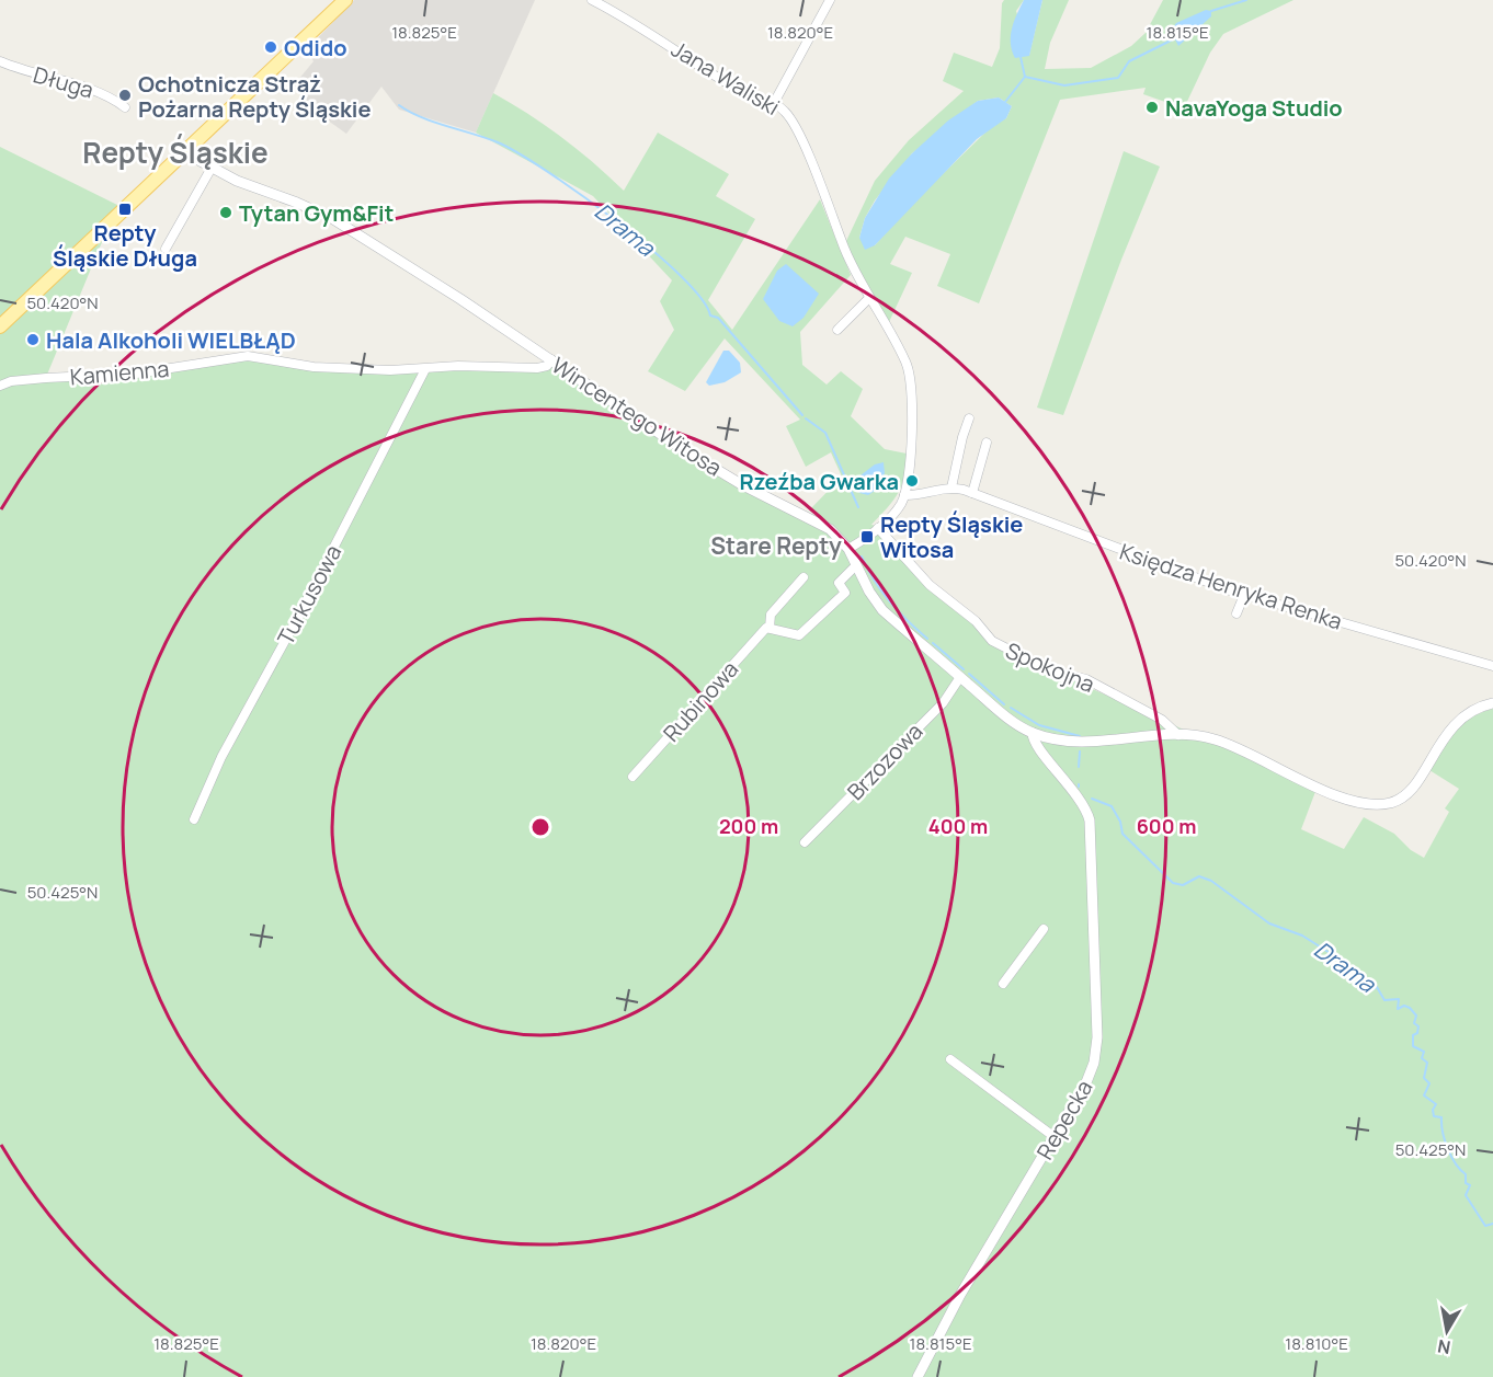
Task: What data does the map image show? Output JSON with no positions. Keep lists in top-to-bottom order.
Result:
{
  "streets": {
    "street": [
      "Jana Waliski",
      "Długa",
      "Kamienna",
      "Wincentego Witosa",
      "Księdza Henryka Renka",
      "Turkusowa",
      "Spokojna",
      "Rubinowa",
      "Brzozowa",
      "Repecka"
    ]
  },
  "crossings": [
    ["Jana Waliski", "Księdza Henryka Renka"],
    ["Kamienna", "Wincentego Witosa"],
    ["Kamienna", "Turkusowa"],
    ["Wincentego Witosa", "Spokojna"],
    ["Wincentego Witosa", "Brzozowa"],
    ["Wincentego Witosa", "Repecka"]
  ],
  "districts": ["Repty Śląskie", "Stare Repty"],
  "water": ["Drama"],
  "places": {
    "other": [
      "Odido",
      "Ochotnicza Straż Pożarna Repty Śląskie",
      "NavaYoga Studio",
      "Tytan Gym&Fit",
      "Hala Alkoholi WIELBŁĄD",
      "Rzeźba Gwarka"
    ],
    "transit": ["Repty Śląskie Długa", "Repty Śląskie Witosa"]
  },
  "north": "bottom",
  "coordinates": [
    "18.825°E",
    "18.820°E",
    "18.815°E",
    "50.420°N",
    "50.425°N",
    "18.810°E"
  ],
  "rings": ["200 m", "400 m", "600 m"]
}
